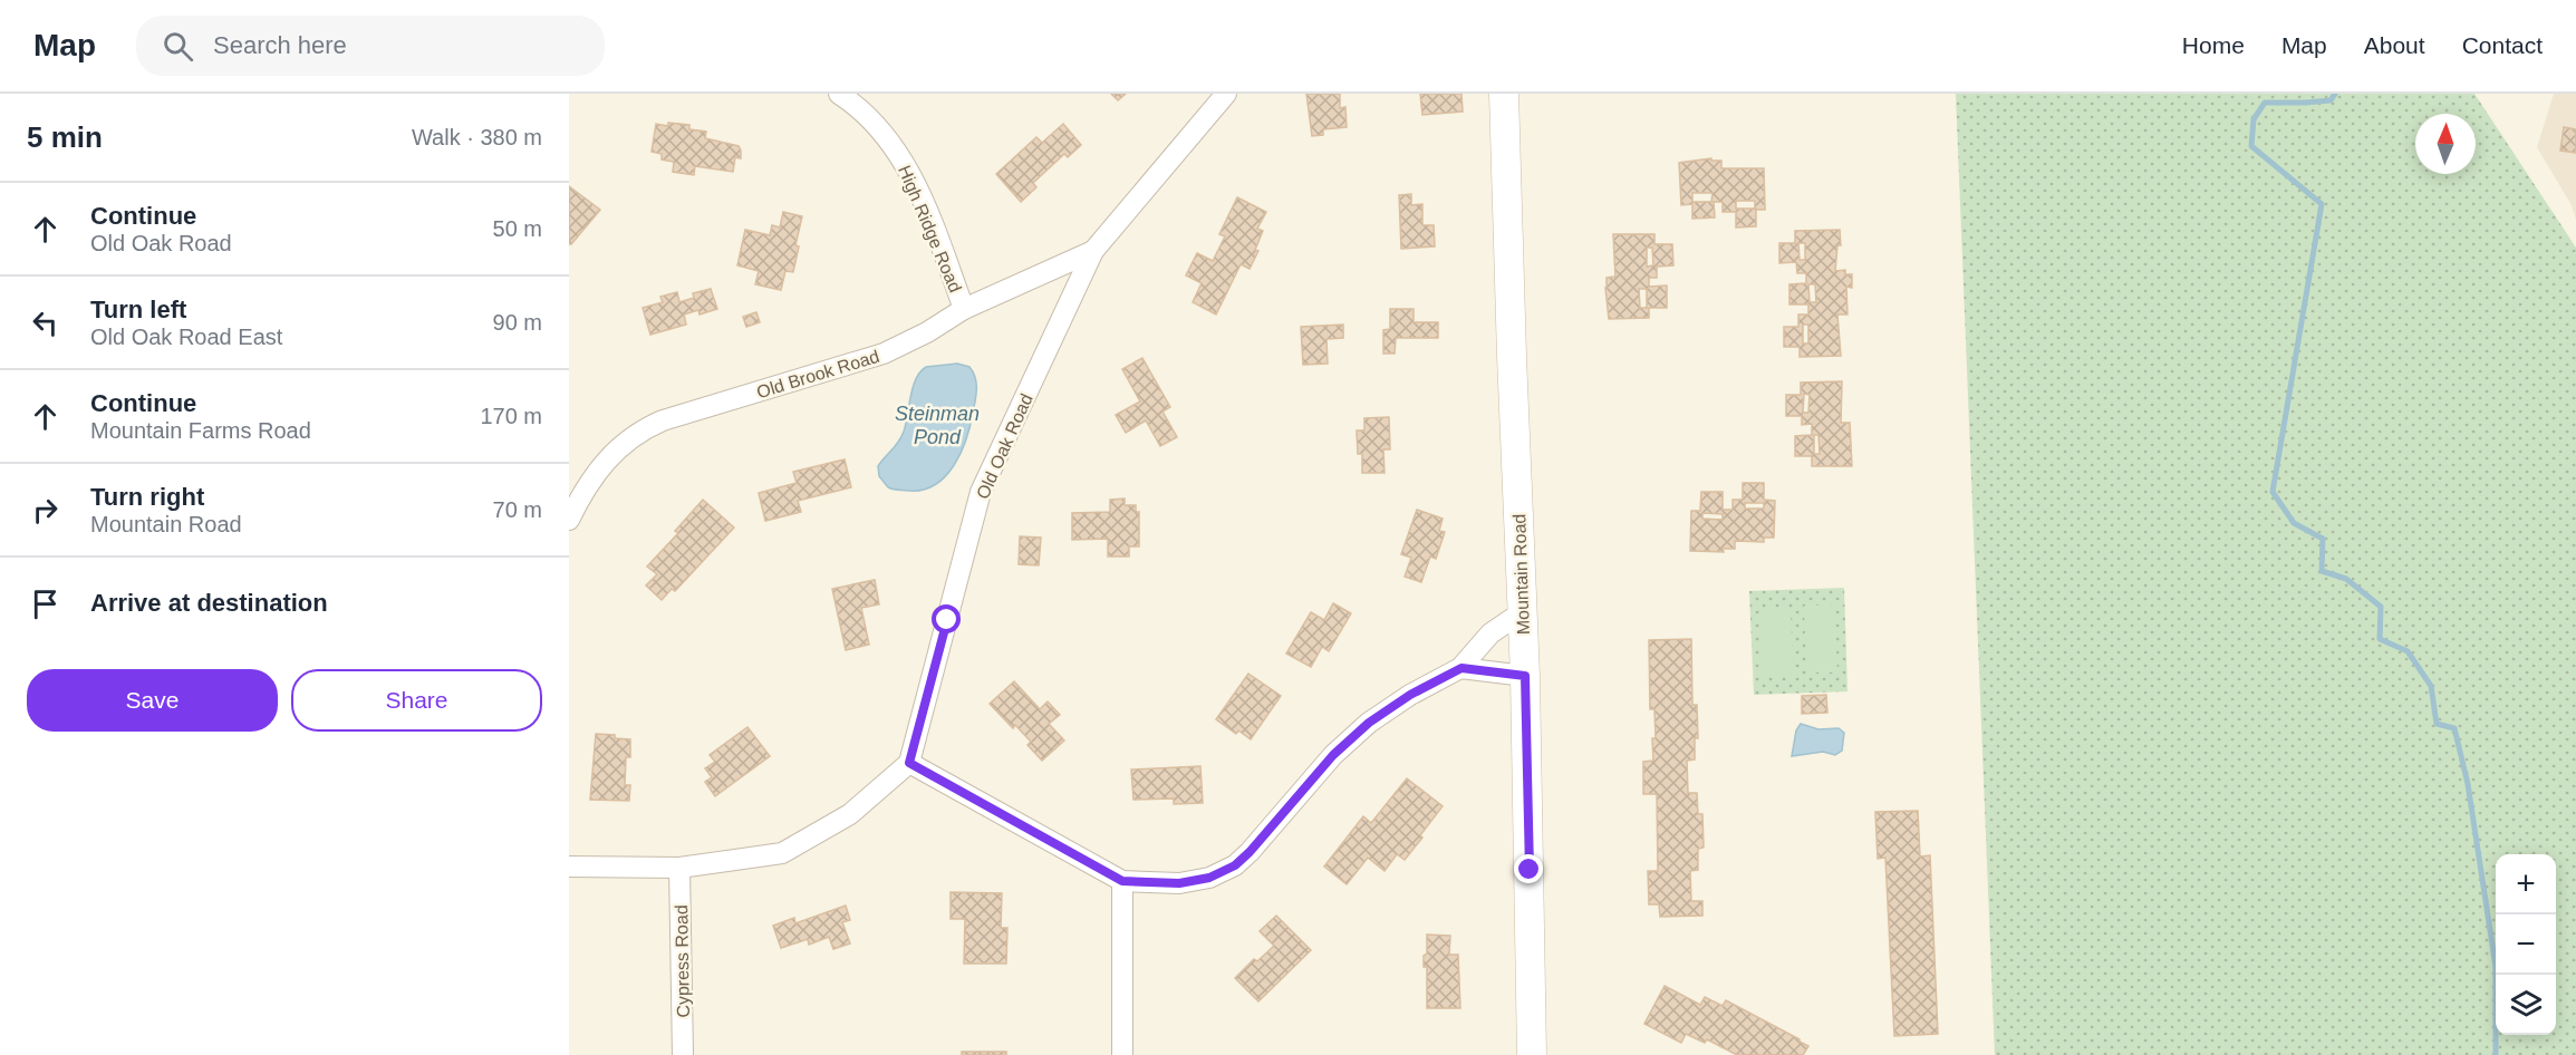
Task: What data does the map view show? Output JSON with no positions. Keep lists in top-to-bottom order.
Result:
{
  "streets": {
    "main road": ["Mountain Road"],
    "street": [
      "High Ridge Road",
      "Old Brook Road",
      "Old Oak Road",
      "Cypress Road"
    ]
  },
  "crossings": [
    ["High Ridge Road", "Old Brook Road"],
    ["Old Brook Road", "Old Oak Road"]
  ],
  "water": ["Steinman Pond"],
  "north": "top",
  "page": {
    "header": "Map",
    "search": "Search here",
    "nav": [
      "Home",
      "Map",
      "About",
      "Contact"
    ],
    "heading": ["5 min", "Walk · 380 m"],
    "list": [
      ["Continue", "Old Oak Road", "50 m"],
      ["Turn left", "Old Oak Road East", "90 m"],
      ["Continue", "Mountain Farms Road", "170 m"],
      ["Turn right", "Mountain Road", "70 m"],
      "Arrive at destination"
    ],
    "buttons": ["Save", "Share"],
    "map_buttons": ["+", "−"]
  }
}
